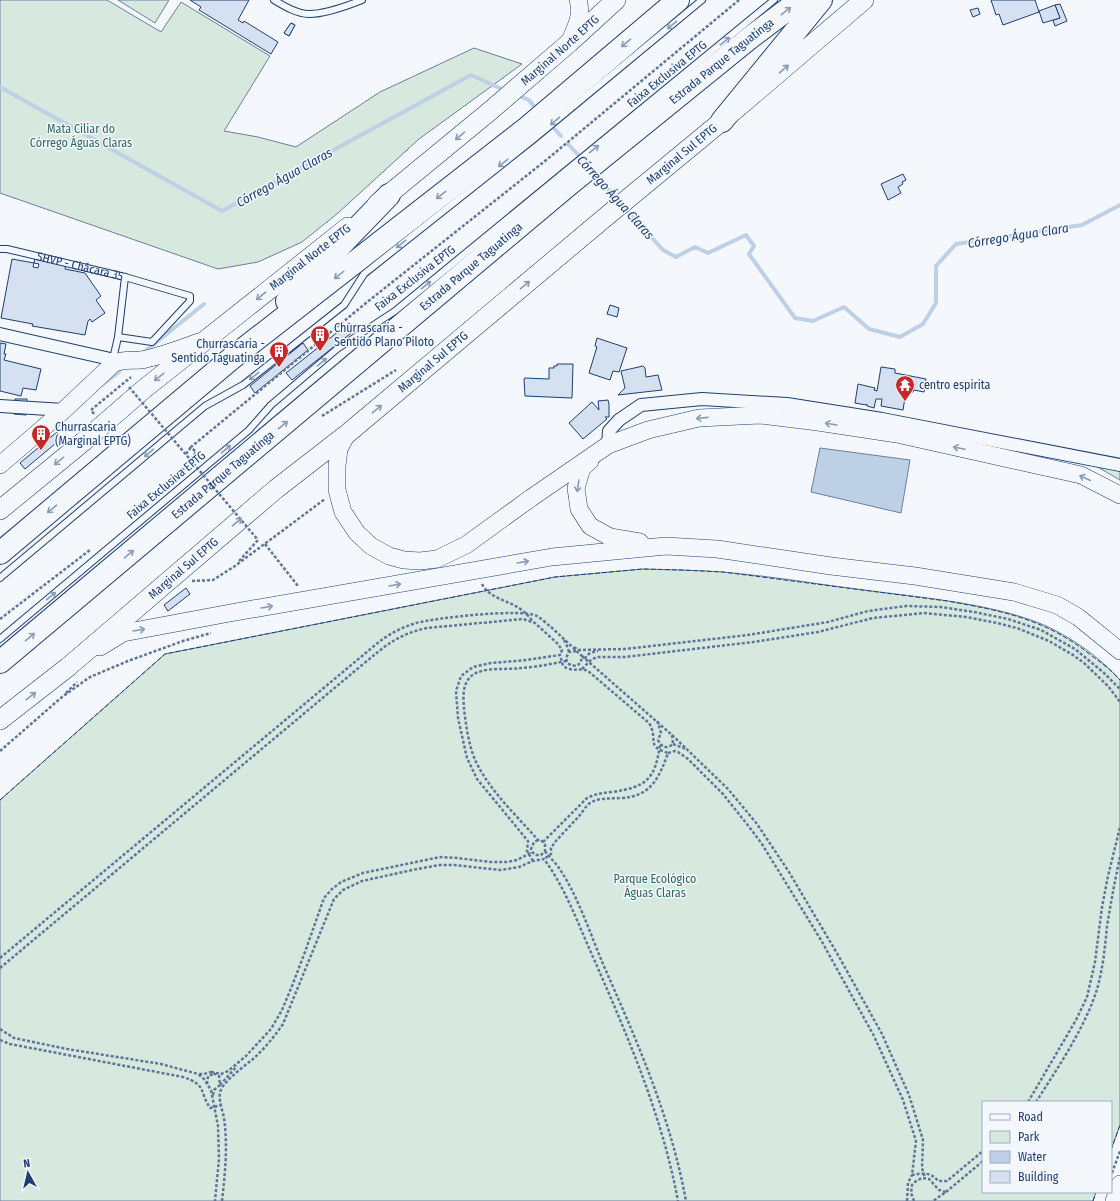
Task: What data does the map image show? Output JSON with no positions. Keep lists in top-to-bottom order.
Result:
{
  "streets": {
    "highway": ["Estrada Parque Taguatinga"],
    "main road": ["Marginal Norte EPTG", "Marginal Sul EPTG"],
    "lane": ["Faixa Exclusiva EPTG", "SHVP - Chácara 35"]
  },
  "crossings": [
    ["Estrada Parque Taguatinga", "Faixa Exclusiva EPTG"]
  ],
  "one_way": ["Marginal Norte EPTG", "Marginal Sul EPTG"],
  "water": ["Córrego Água Claras", "Córrego Água Clara"],
  "parks": ["Mata Ciliar do Córrego Águas Claras", "Parque Ecológico Águas Claras"],
  "places": {
    "building": ["Churrascaria - Sentido Plano Piloto", "Churrascaria - Sentido Taguatinga", "Churrascaria (Marginal EPTG)"],
    "temple": ["centro espirita"]
  },
  "legend": [
    "Road",
    "Park",
    "Water",
    "Building"
  ],
  "north": "top"
}
